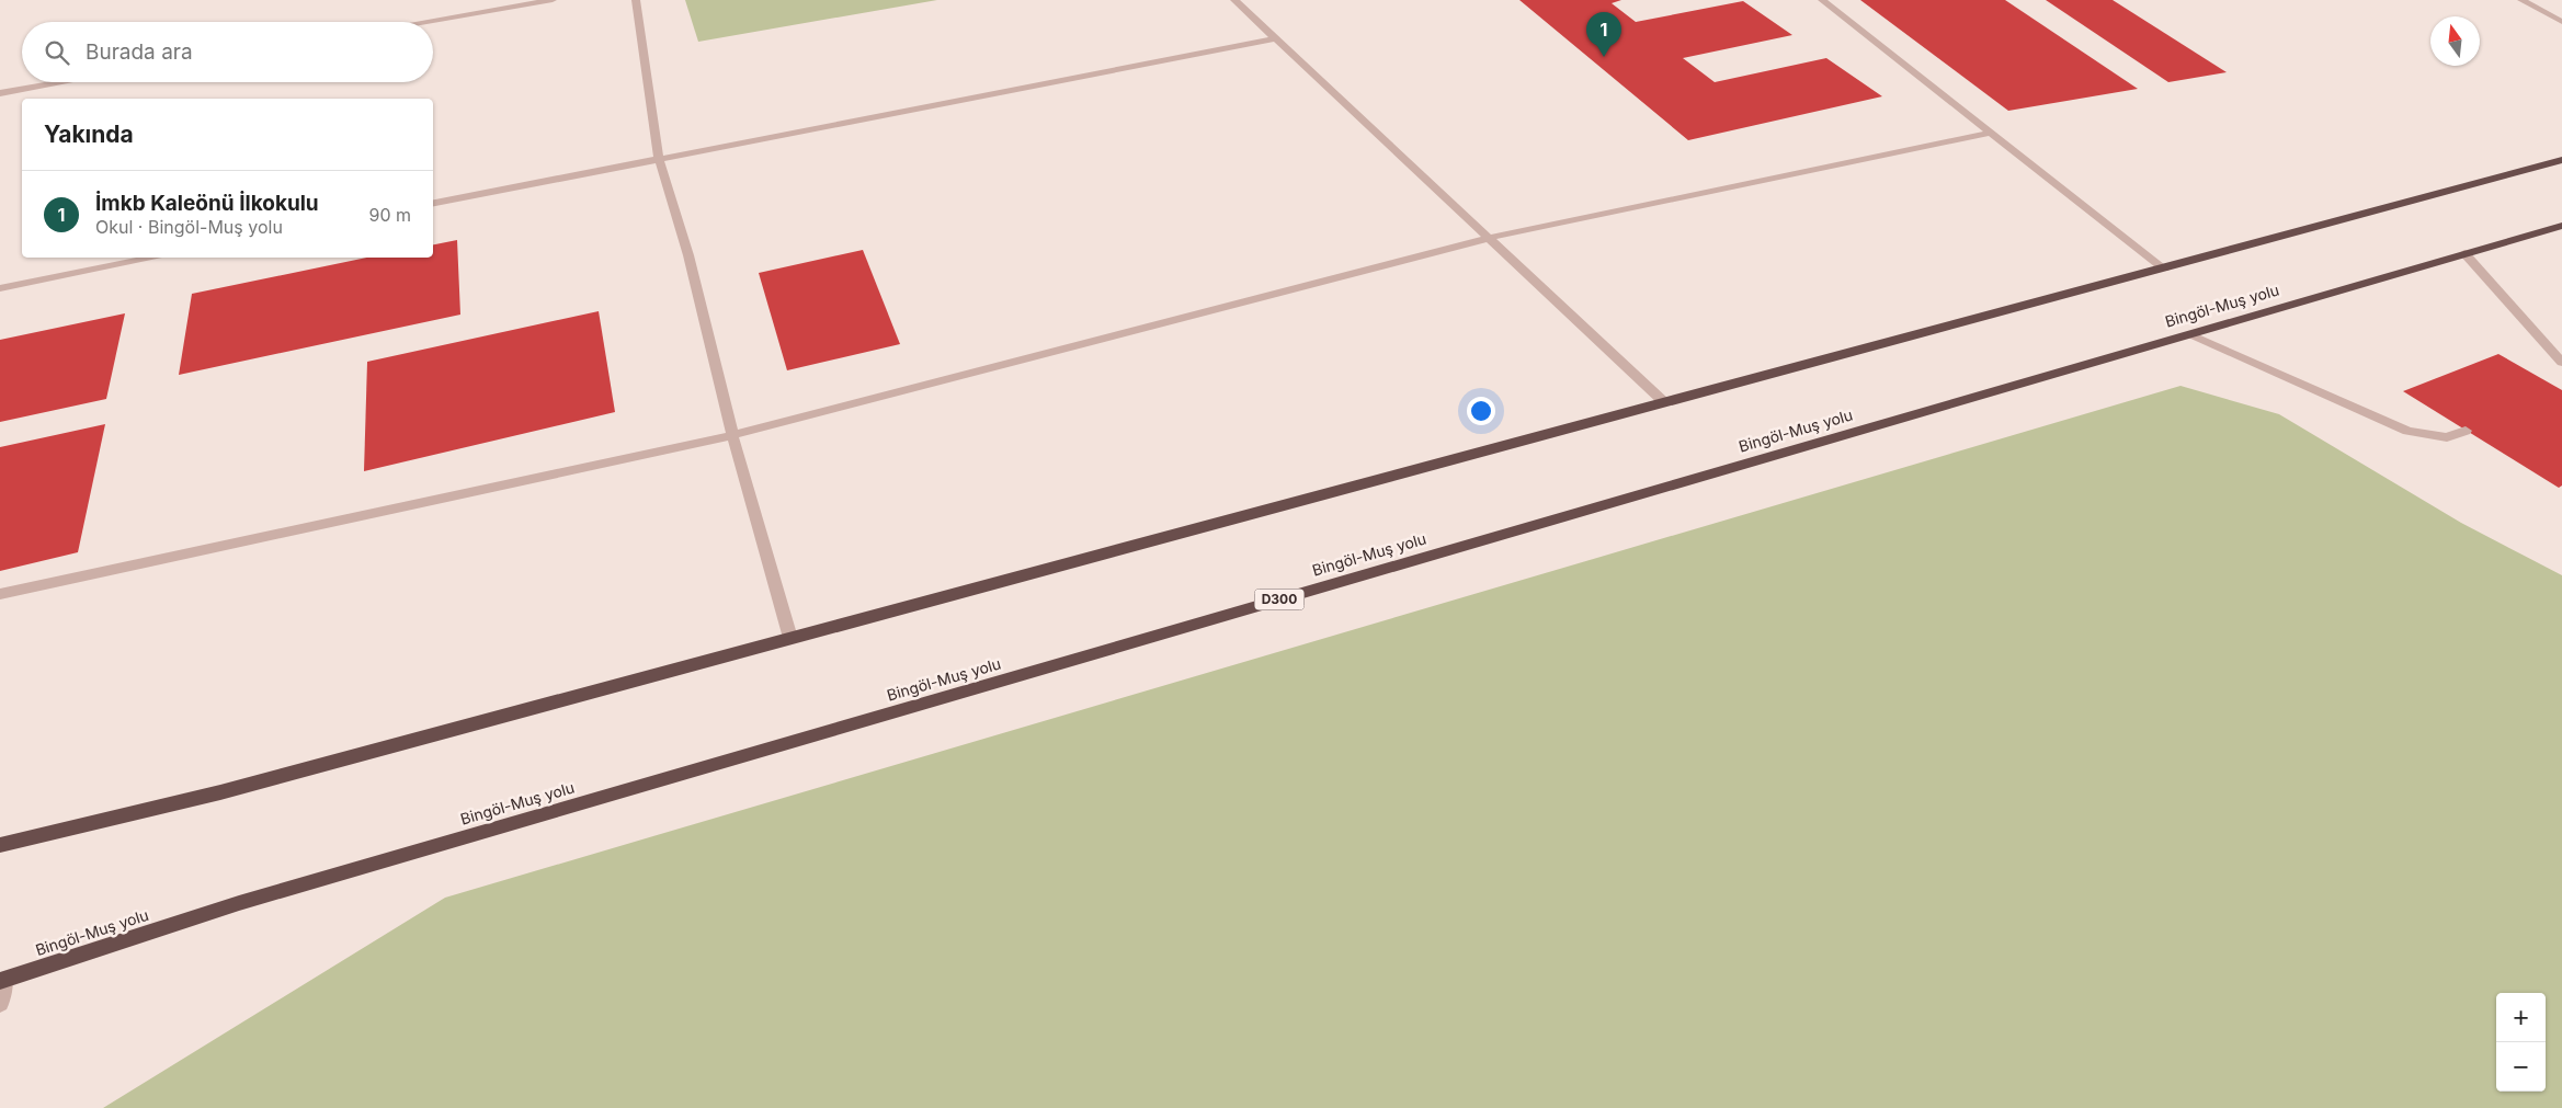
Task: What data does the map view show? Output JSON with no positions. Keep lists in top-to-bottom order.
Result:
{
  "streets": {
    "highway": ["Bingöl-Muş yolu", "D300"]
  },
  "north": "top",
  "page": {
    "pins": "1",
    "search": "Burada ara",
    "heading": "Yakında",
    "list": [
      {
        "mark": "1",
        "name": "İmkb Kaleönü İlkokulu",
        "note": "Okul · Bingöl-Muş yolu",
        "value": "90 m"
      }
    ],
    "map_buttons": ["+", "−"]
  }
}
